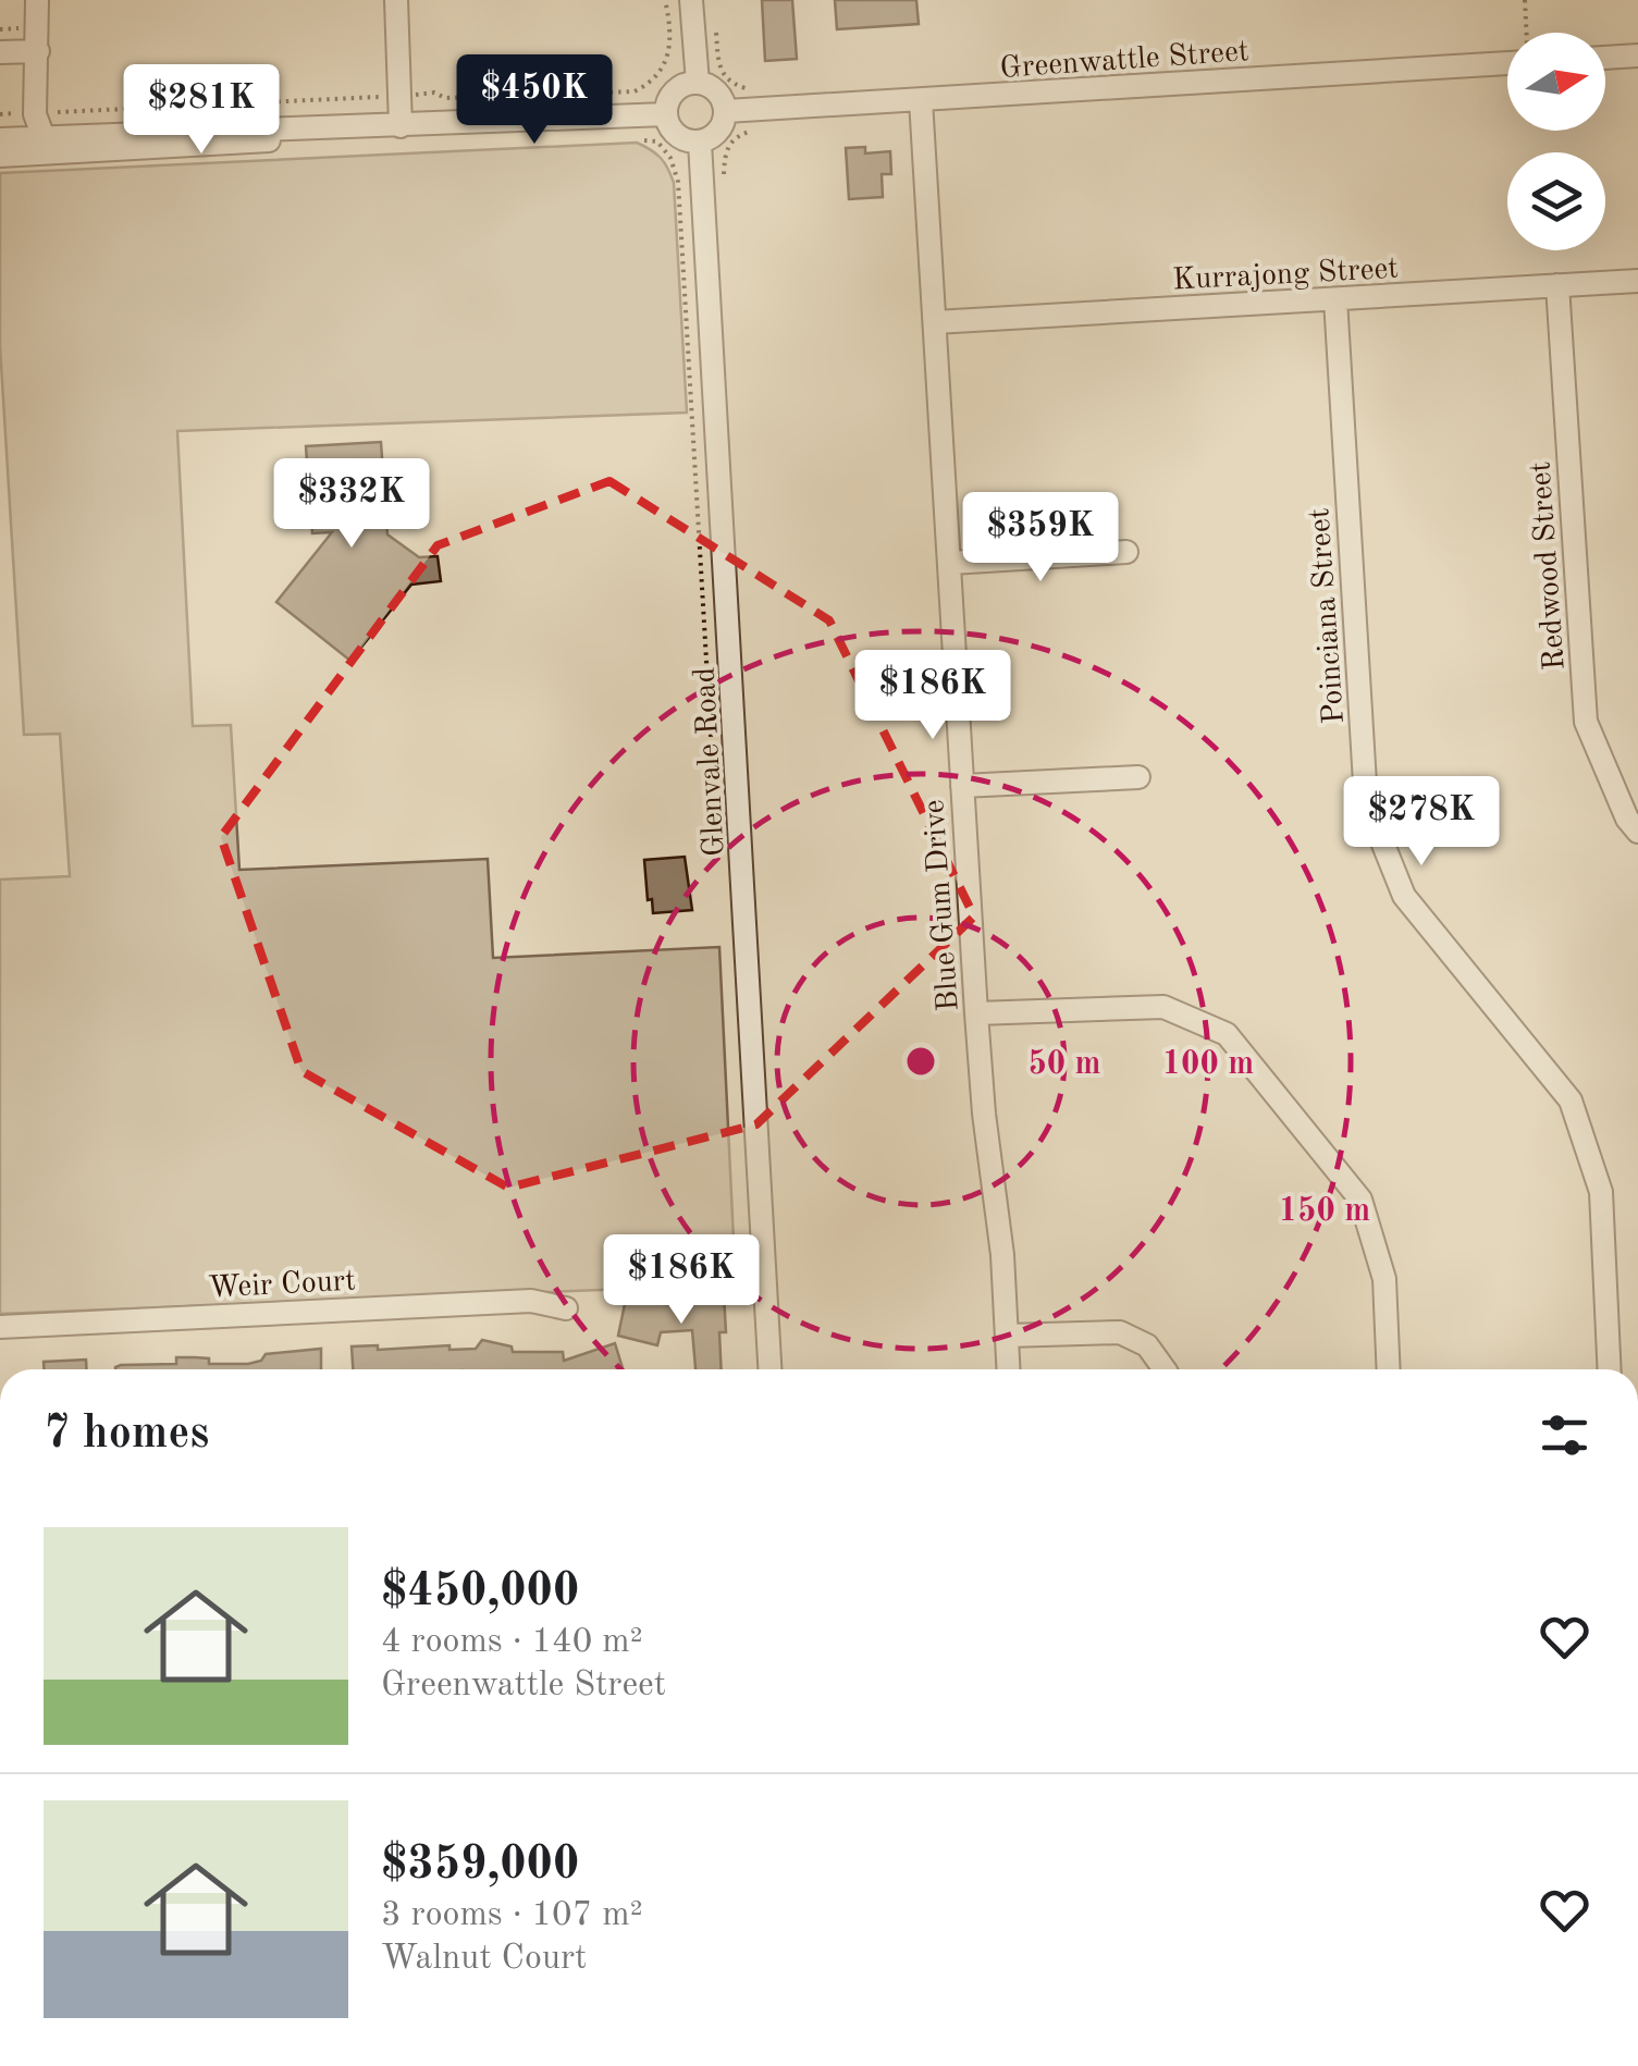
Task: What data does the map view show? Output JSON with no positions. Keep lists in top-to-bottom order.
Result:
{
  "streets": {
    "street": [
      "Greenwattle Street",
      "Kurrajong Street",
      "Redwood Street",
      "Poinciana Street",
      "Glenvale Road",
      "Blue Gum Drive",
      "Weir Court"
    ]
  },
  "crossings": [
    ["Greenwattle Street", "Glenvale Road"],
    ["Greenwattle Street", "Blue Gum Drive"],
    ["Kurrajong Street", "Redwood Street"],
    ["Kurrajong Street", "Poinciana Street"],
    ["Kurrajong Street", "Blue Gum Drive"]
  ],
  "north": "right",
  "page": {
    "price": [
      "$450K",
      "$281K",
      "$332K",
      "$359K",
      "$186K",
      "$278K",
      "$186K"
    ],
    "heading": "7 homes",
    "list": [
      {
        "name": "$450,000",
        "note": "4 rooms · 140 m² · Greenwattle Street"
      },
      {
        "name": "$359,000",
        "note": "3 rooms · 107 m² · Walnut Court"
      }
    ]
  },
  "rings": ["50 m", "100 m", "150 m"]
}
